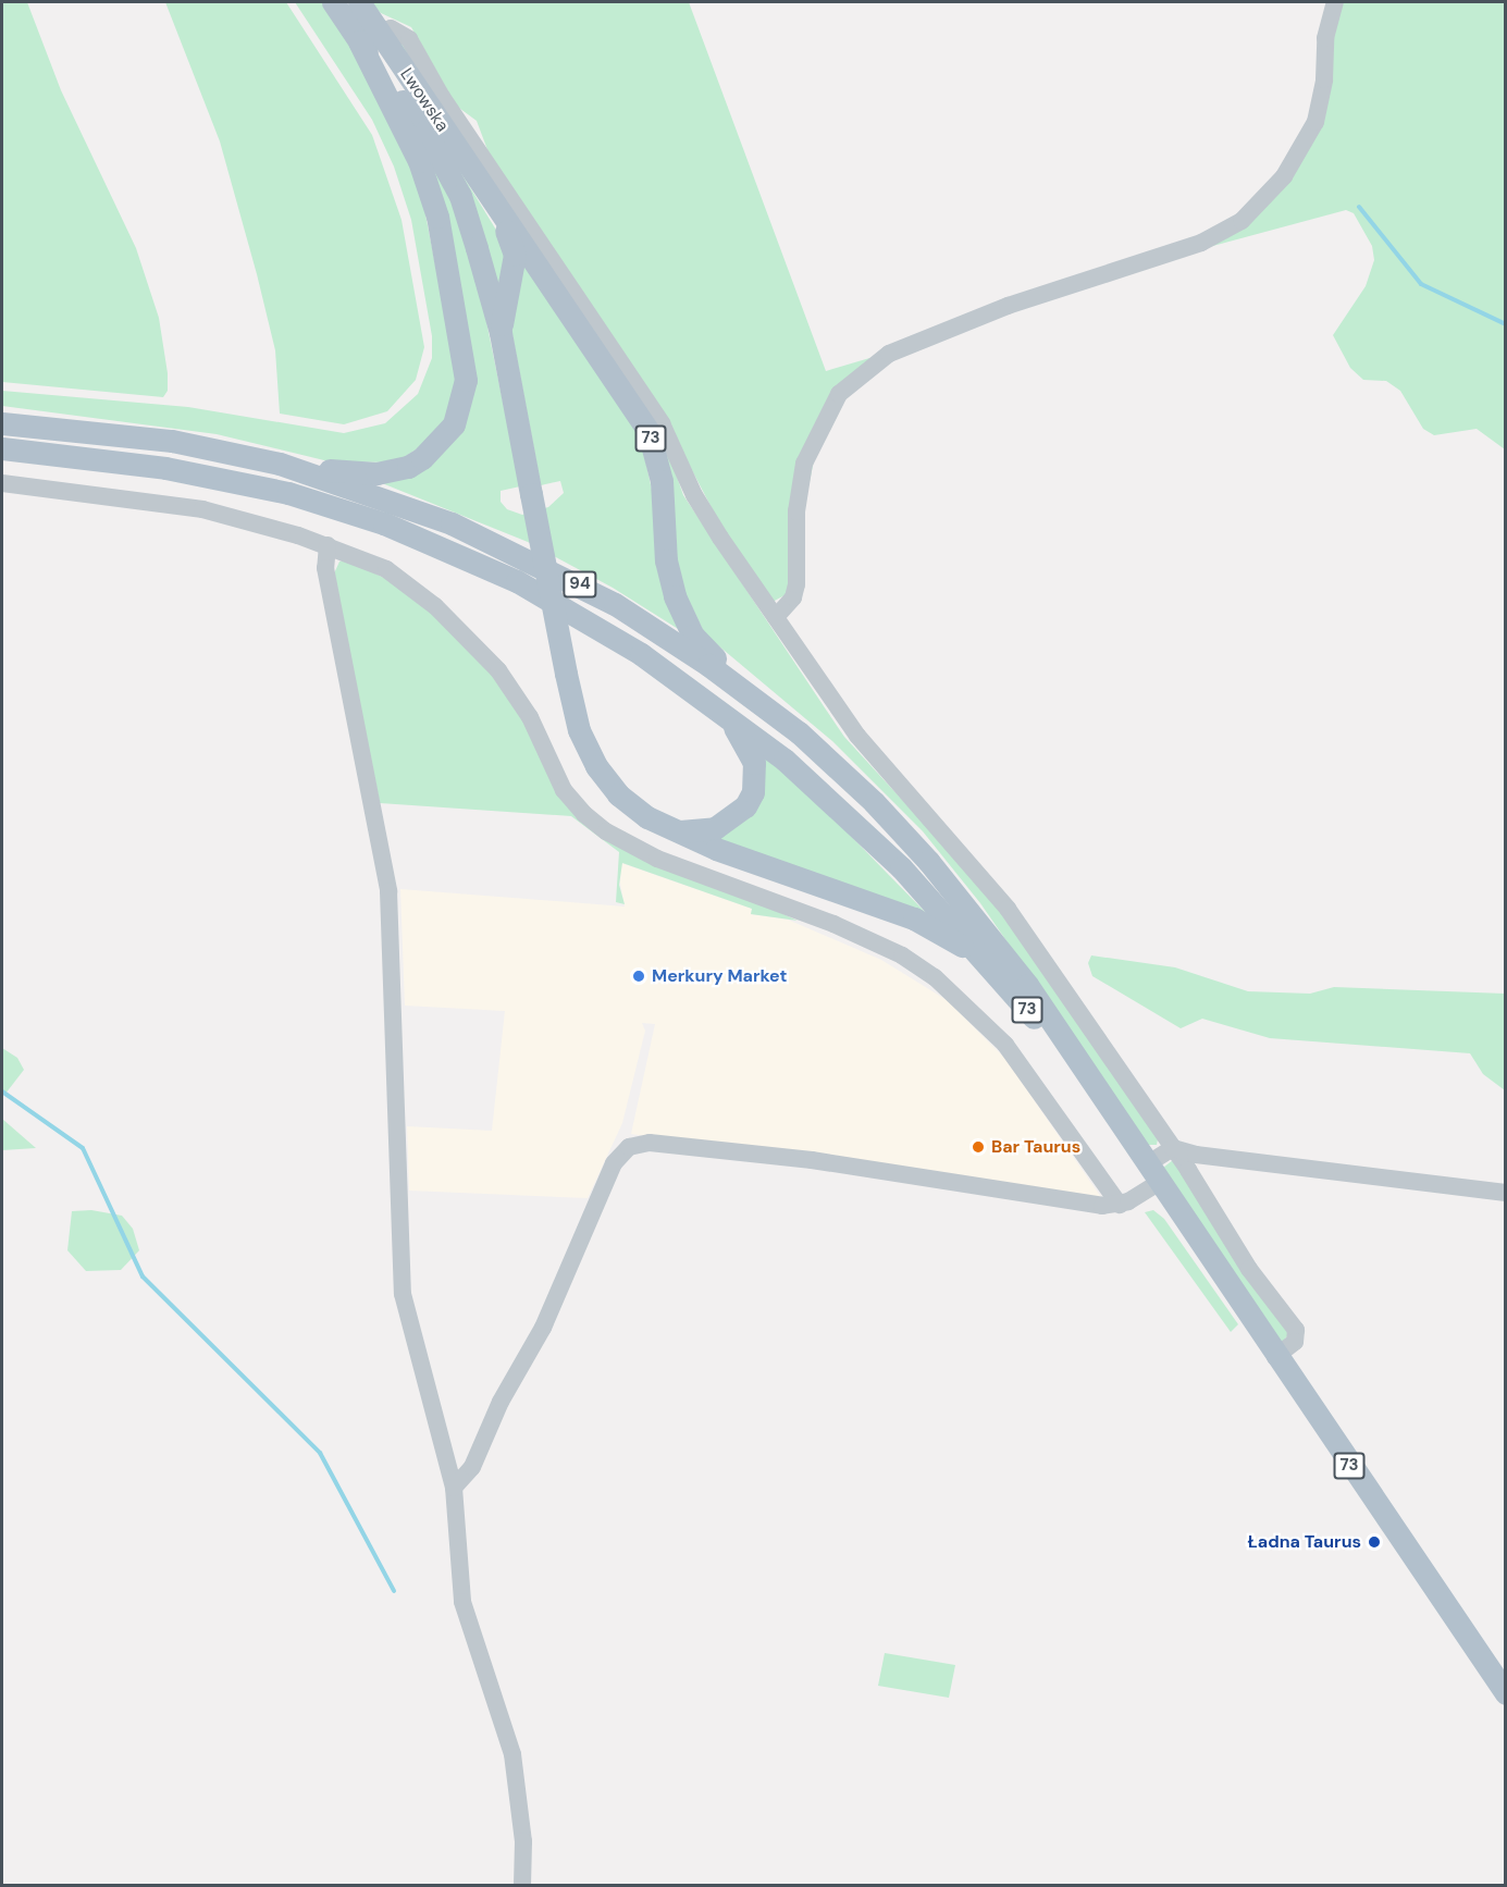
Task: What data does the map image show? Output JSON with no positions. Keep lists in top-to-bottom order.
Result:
{
  "streets": {
    "main road": ["Lwowska", "73", "94"]
  },
  "crossings": [
    ["Lwowska", "73"],
    ["73", "94"]
  ],
  "places": ["Merkury Market", "Bar Taurus", "Ładna Taurus"]
}
